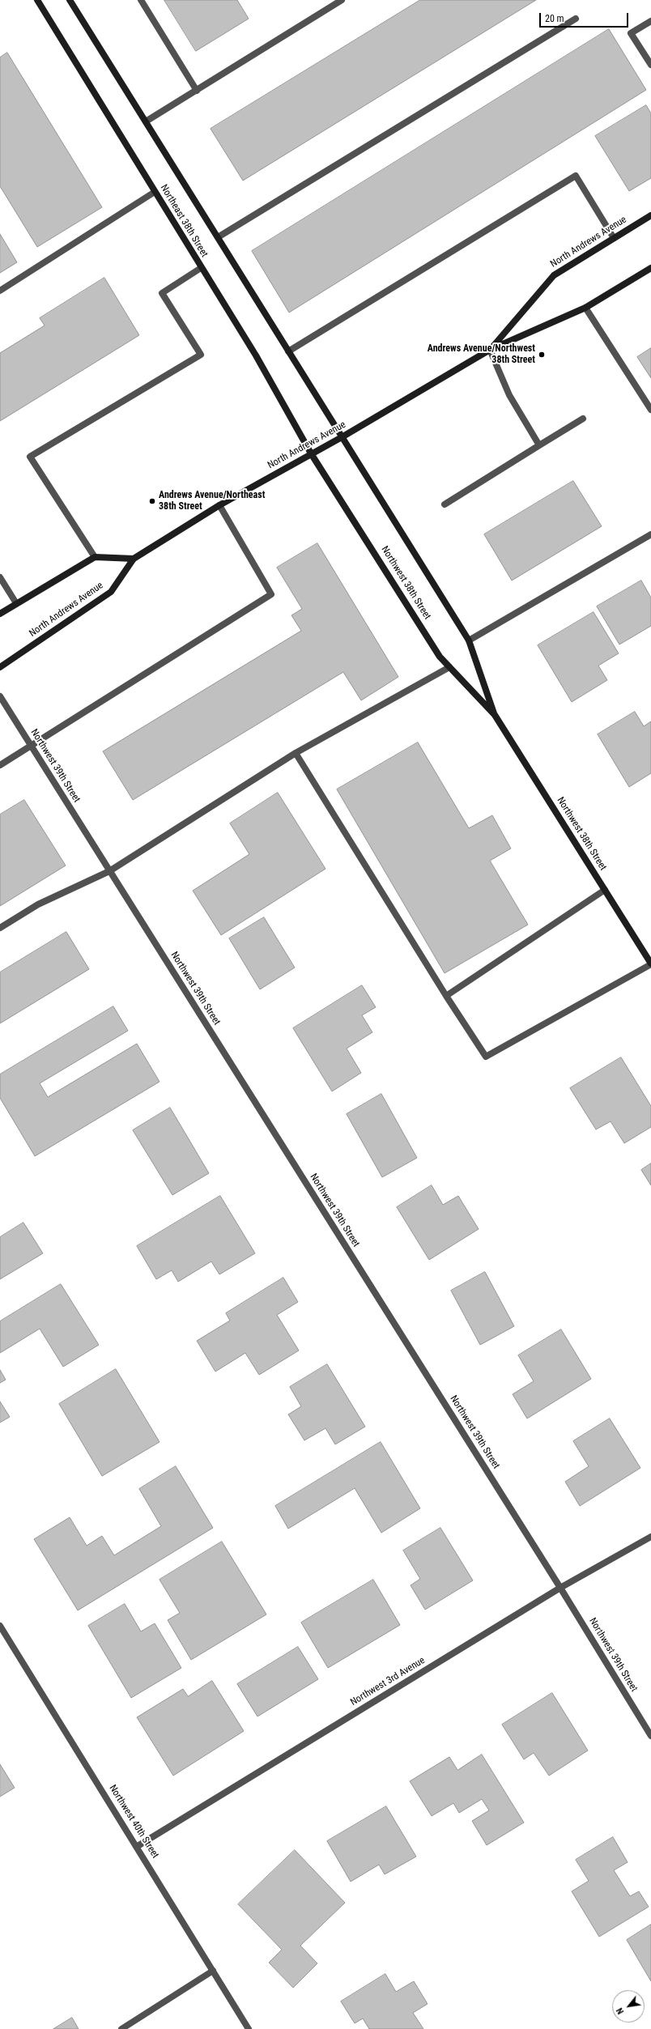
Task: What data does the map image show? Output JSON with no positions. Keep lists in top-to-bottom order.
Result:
{
  "streets": {
    "street": [
      "Northeast 38th Street",
      "North Andrews Avenue",
      "Northwest 38th Street",
      "Northwest 39th Street",
      "Northwest 3rd Avenue",
      "Northwest 40th Street"
    ]
  },
  "crossings": [
    ["Northeast 38th Street", "North Andrews Avenue"],
    ["Northeast 38th Street", "Northwest 38th Street"],
    ["North Andrews Avenue", "Northwest 38th Street"],
    ["Northwest 39th Street", "Northwest 3rd Avenue"],
    ["Northwest 3rd Avenue", "Northwest 40th Street"]
  ],
  "places": ["Andrews Avenue/Northwest 38th Street", "Andrews Avenue/Northeast 38th Street"],
  "scale_bar": "20 m",
  "north": "bottom left"
}
